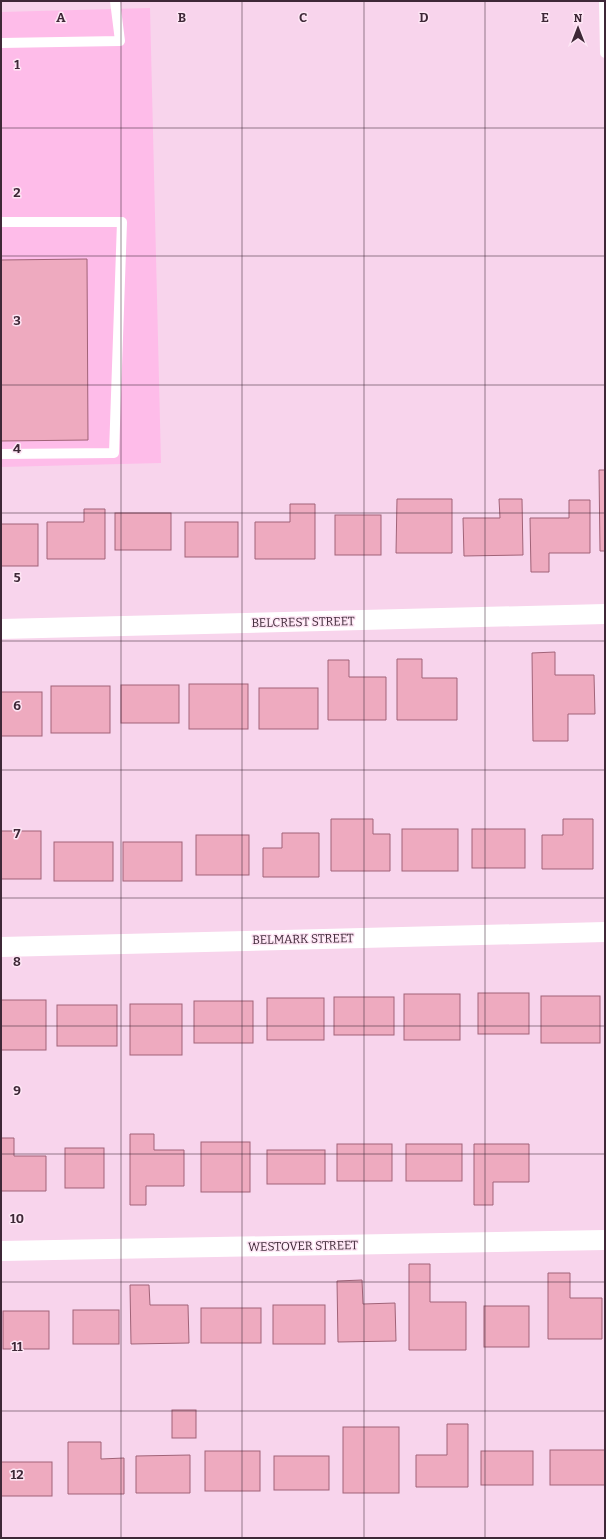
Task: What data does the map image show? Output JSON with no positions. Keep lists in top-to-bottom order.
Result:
{
  "streets": {
    "street": ["BELCREST STREET", "BELMARK STREET", "WESTOVER STREET"]
  },
  "north": "top",
  "grid": {
    "columns": [
      "A",
      "B",
      "C",
      "D",
      "E"
    ],
    "rows": [
      "1",
      "2",
      "3",
      "4",
      "5",
      "6",
      "7",
      "8",
      "9",
      "10",
      "11",
      "12"
    ]
  }
}
